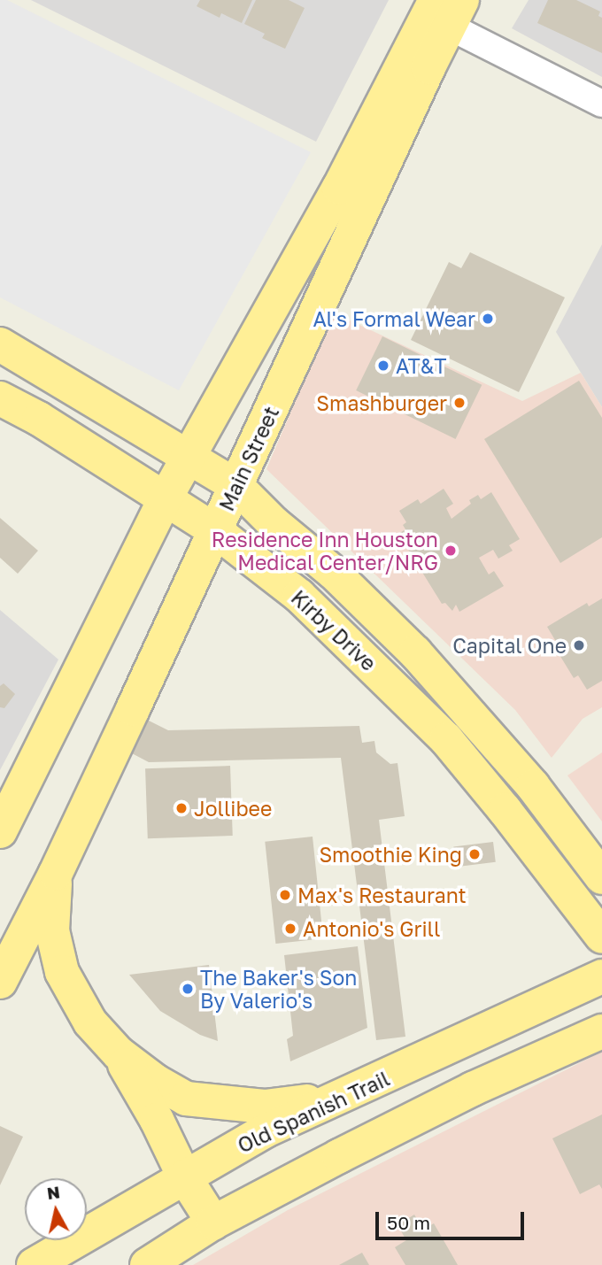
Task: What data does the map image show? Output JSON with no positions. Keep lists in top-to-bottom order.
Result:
{
  "streets": {
    "main road": ["Main Street", "Kirby Drive", "Old Spanish Trail"]
  },
  "crossings": [
    ["Main Street", "Kirby Drive"]
  ],
  "places": [
    "Al's Formal Wear",
    "AT&T",
    "Smashburger",
    "Residence Inn Houston Medical Center/NRG",
    "Capital One",
    "Jollibee",
    "Smoothie King",
    "Max's Restaurant",
    "Antonio's Grill",
    "The Baker's Son By Valerio's"
  ],
  "scale_bar": "50 m",
  "north": "top"
}
